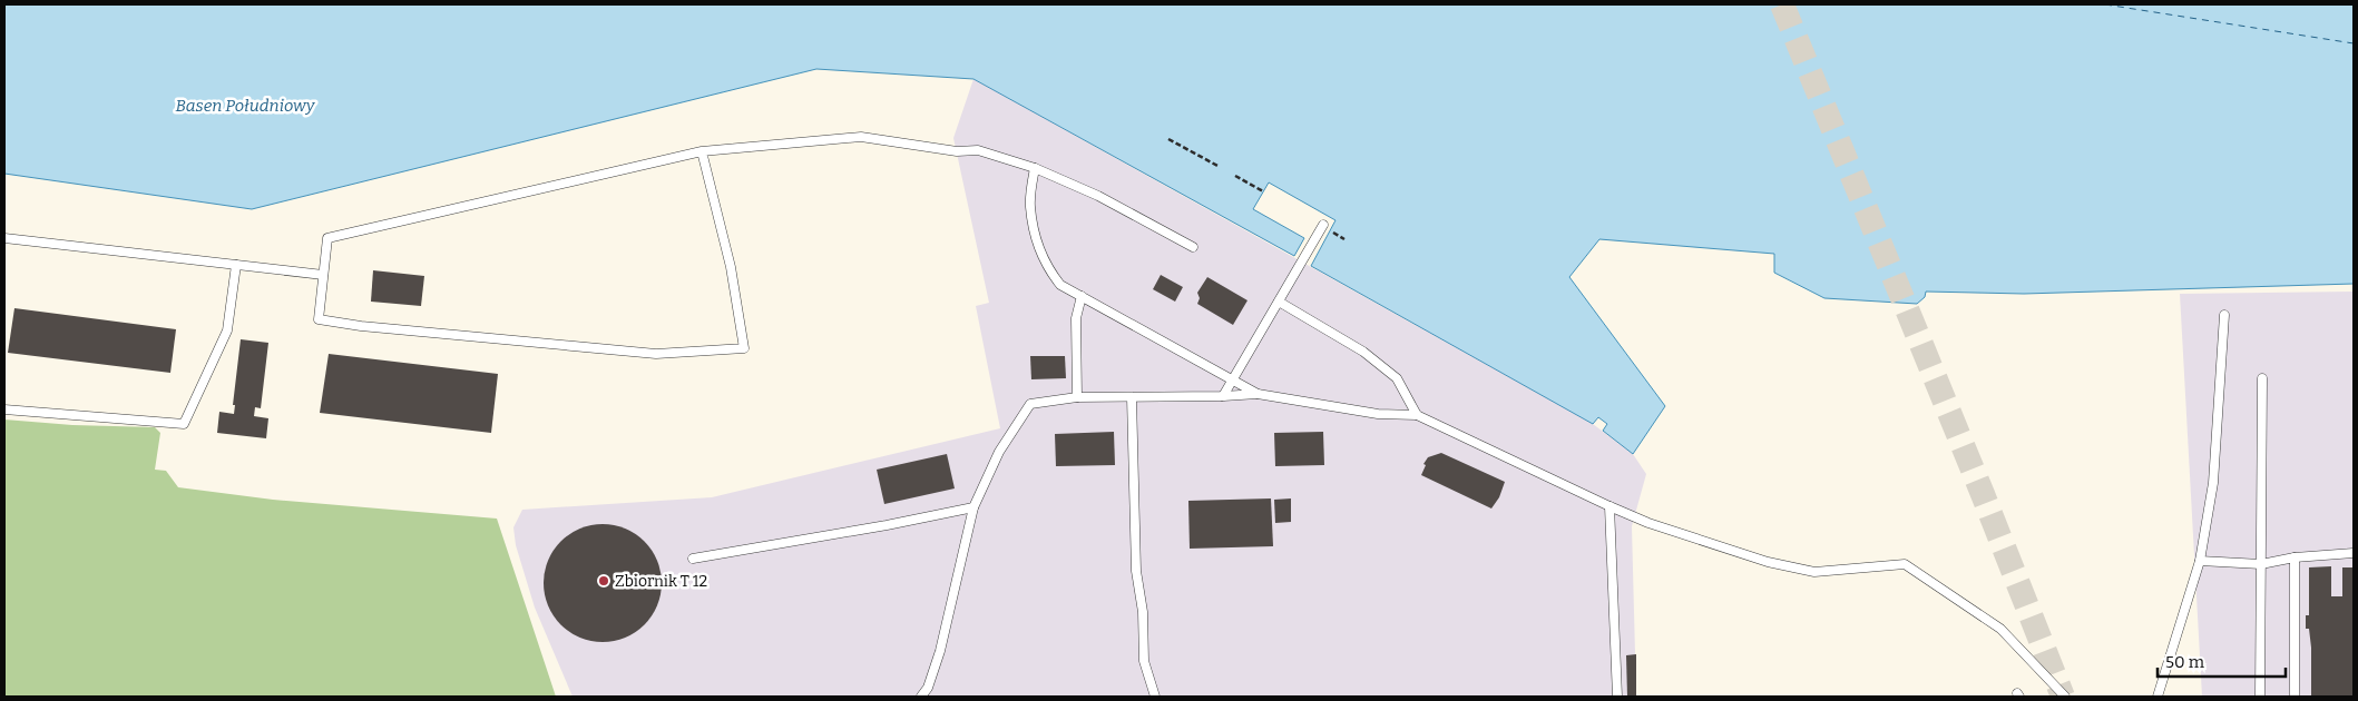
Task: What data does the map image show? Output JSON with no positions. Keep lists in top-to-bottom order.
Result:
{
  "water": ["Basen Południowy"],
  "places": ["Zbiornik T 12"],
  "scale_bar": "50 m"
}
